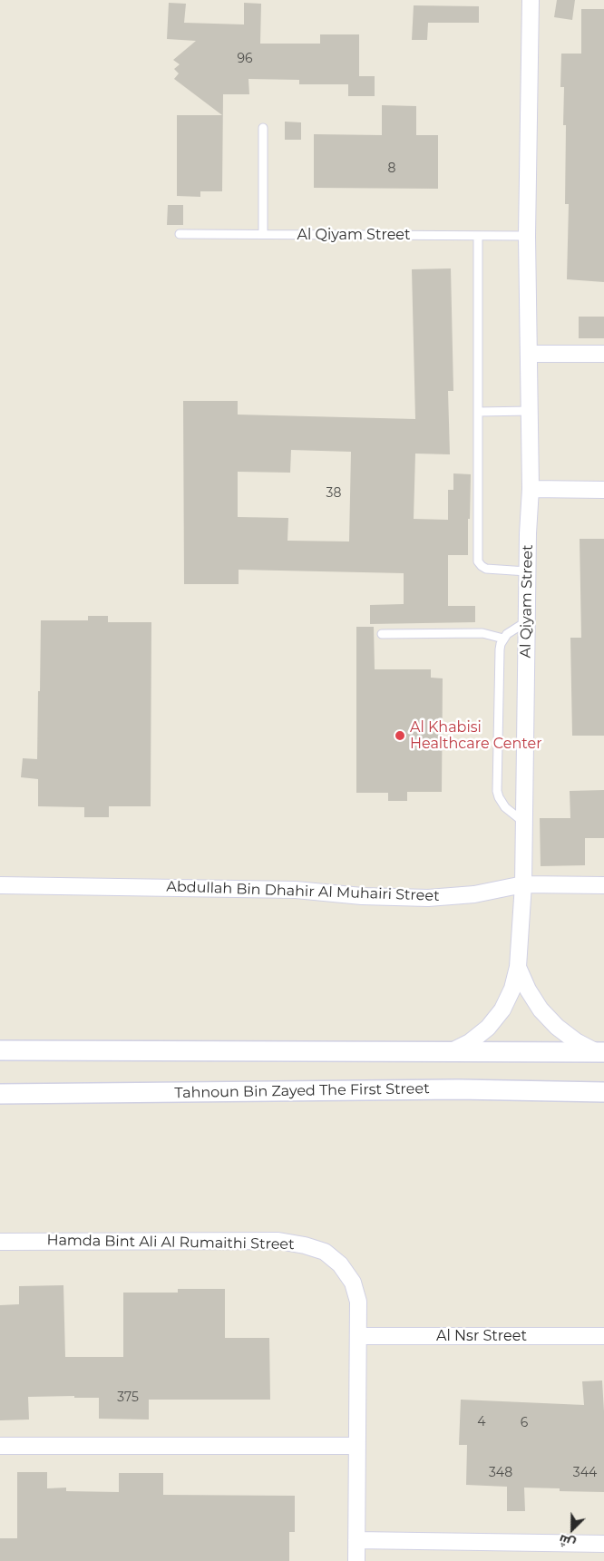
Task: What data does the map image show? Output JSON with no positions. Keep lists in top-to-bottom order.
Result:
{
  "streets": {
    "street": [
      "Al Qiyam Street",
      "Abdullah Bin Dhahir Al Muhairi Street",
      "Tahnoun Bin Zayed The First Street",
      "Hamda Bint Ali Al Rumaithi Street",
      "Al Nsr Street"
    ]
  },
  "crossings": [
    ["Al Qiyam Street", "Abdullah Bin Dhahir Al Muhairi Street"],
    ["Hamda Bint Ali Al Rumaithi Street", "Al Nsr Street"]
  ],
  "places": ["Al Khabisi Healthcare Center"],
  "house_numbers": [
    "96",
    "8",
    "38",
    "375",
    "4",
    "6",
    "348",
    "344"
  ],
  "north": "bottom left"
}
